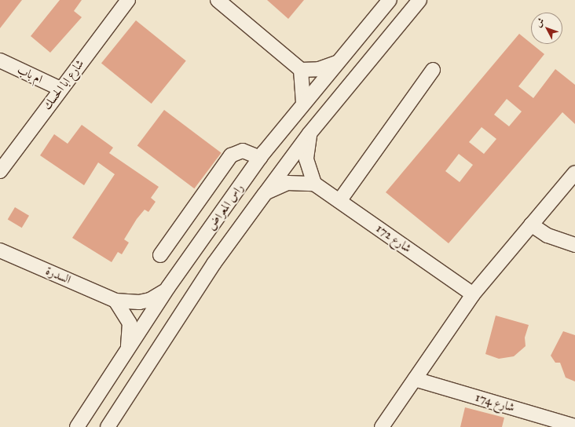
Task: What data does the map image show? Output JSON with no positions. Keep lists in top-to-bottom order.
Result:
{
  "streets": {
    "street": [
      "ام باب",
      "شارع ابا الحسك",
      "راس المعراض",
      "شارع 172",
      "السدرة",
      "شارع 174"
    ]
  },
  "crossings": [
    ["ام باب", "شارع ابا الحسك"],
    ["راس المعراض", "السدرة"]
  ],
  "north": "top left"
}
